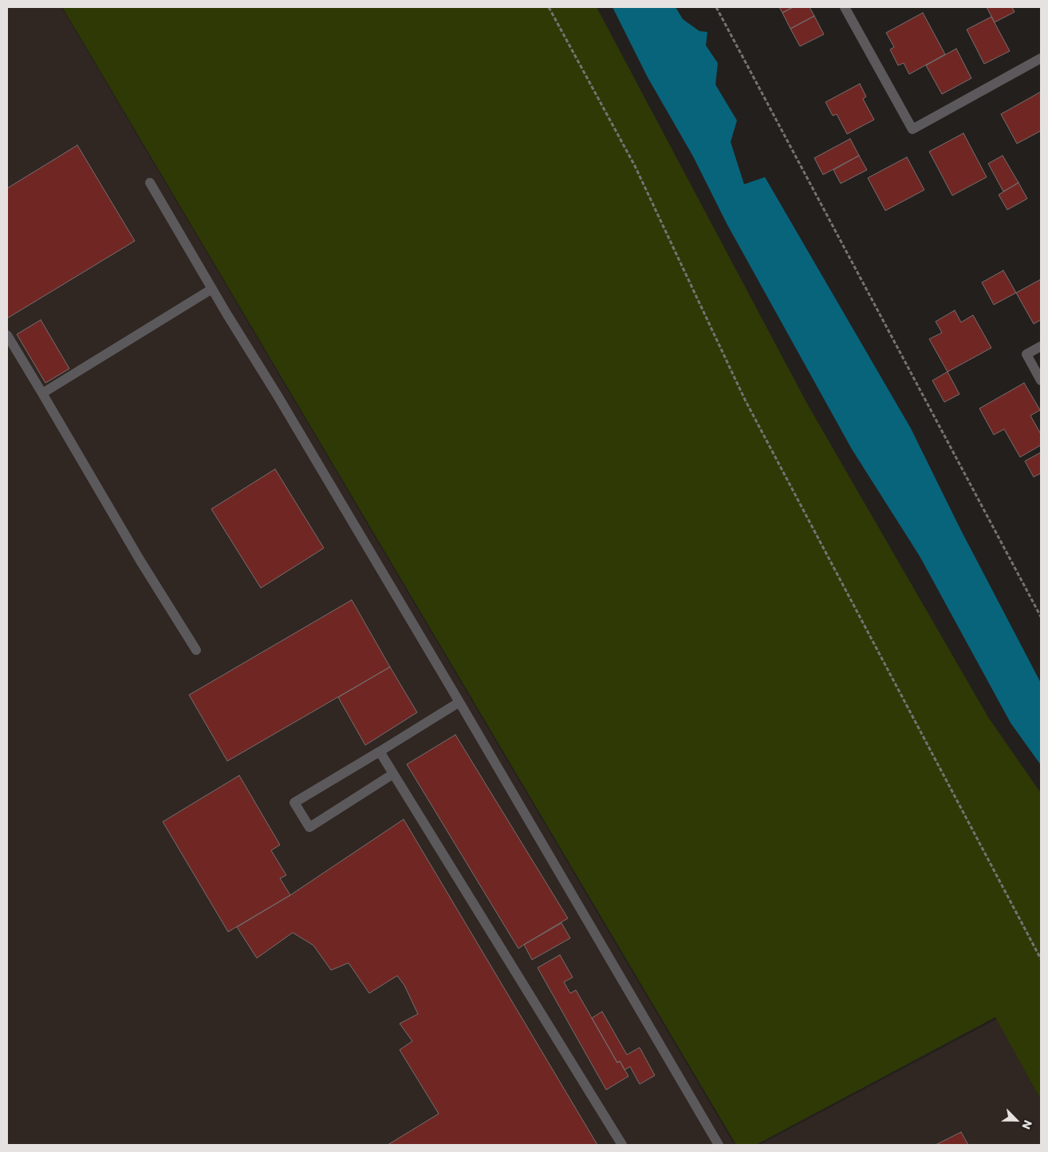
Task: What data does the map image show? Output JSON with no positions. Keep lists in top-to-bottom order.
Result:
{
  "north": "bottom right"
}
